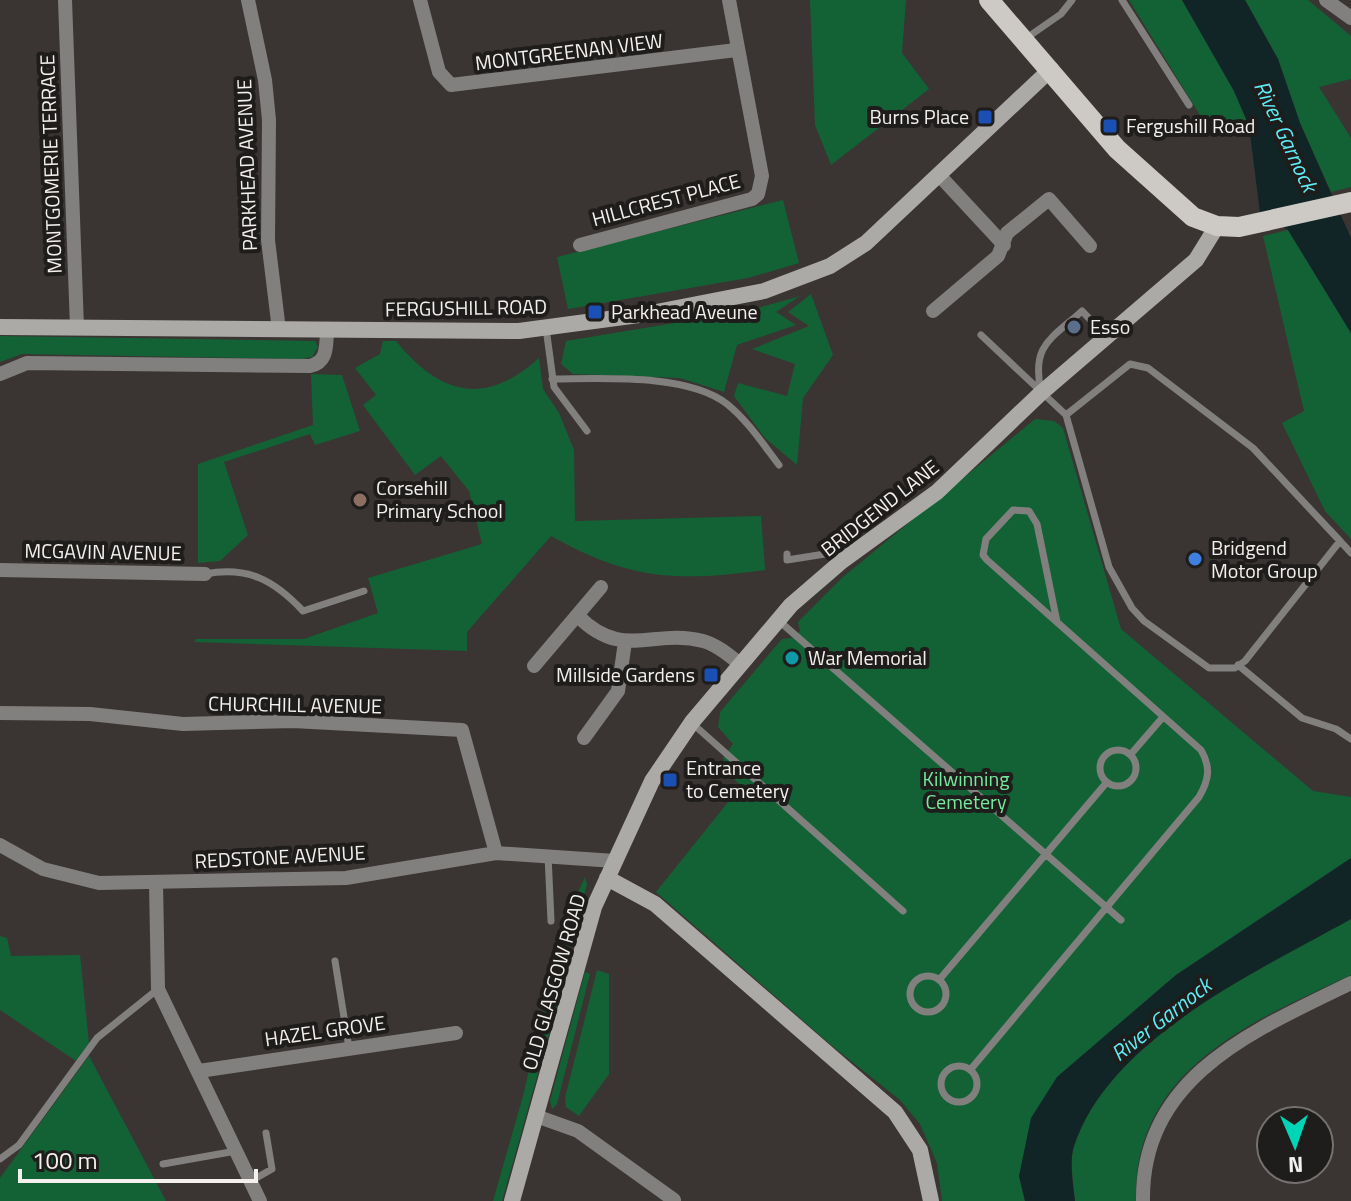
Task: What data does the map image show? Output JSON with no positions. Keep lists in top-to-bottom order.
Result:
{
  "streets": {
    "main road": ["FERGUSHILL ROAD", "BRIDGEND LANE", "OLD GLASGOW ROAD"],
    "street": [
      "MONTGREENAN VIEW",
      "MONTGOMERIE TERRACE",
      "PARKHEAD AVENUE",
      "HILLCREST PLACE",
      "MCGAVIN AVENUE",
      "CHURCHILL AVENUE",
      "REDSTONE AVENUE",
      "HAZEL GROVE"
    ]
  },
  "crossings": [
    ["MONTGREENAN VIEW", "HILLCREST PLACE"],
    ["MONTGOMERIE TERRACE", "FERGUSHILL ROAD"],
    ["PARKHEAD AVENUE", "FERGUSHILL ROAD"],
    ["BRIDGEND LANE", "REDSTONE AVENUE"],
    ["BRIDGEND LANE", "OLD GLASGOW ROAD"],
    ["CHURCHILL AVENUE", "REDSTONE AVENUE"],
    ["REDSTONE AVENUE", "OLD GLASGOW ROAD"]
  ],
  "water": ["River Garnock"],
  "parks": ["Kilwinning Cemetery"],
  "places": {
    "transit": [
      "Burns Place",
      "Fergushill Road",
      "Parkhead Aveune",
      "Millside Gardens",
      "Entrance to Cemetery"
    ],
    "other": [
      "Esso",
      "Corsehill Primary School",
      "Bridgend Motor Group",
      "War Memorial"
    ]
  },
  "scale_bar": "100 m",
  "north": "bottom"
}
